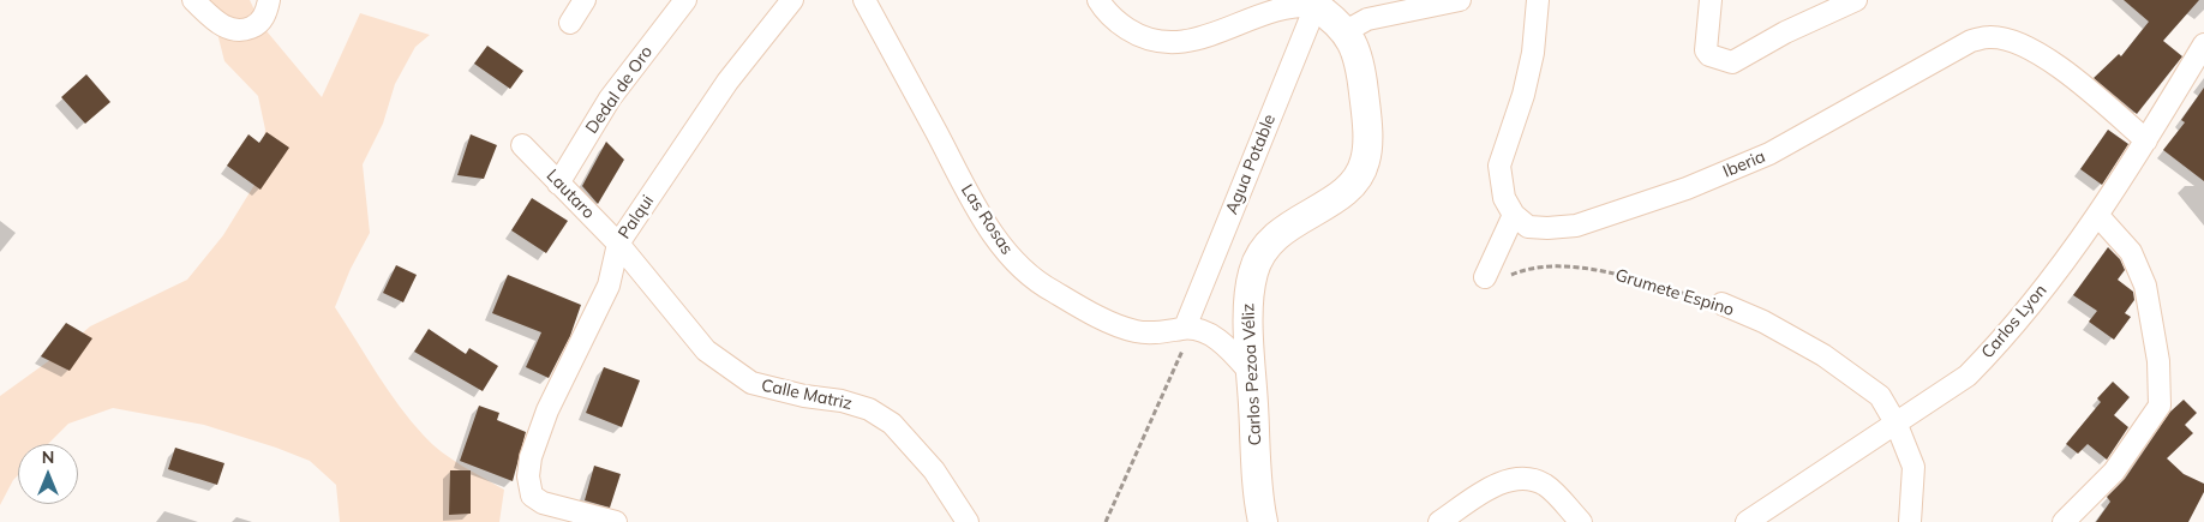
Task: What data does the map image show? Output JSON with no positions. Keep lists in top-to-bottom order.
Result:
{
  "streets": {
    "main road": ["Carlos Pezoa Véliz"],
    "street": [
      "Dedal de Oro",
      "Agua Potable",
      "Iberia",
      "Lautaro",
      "Palqui",
      "Las Rosas",
      "Grumete Espino",
      "Carlos Lyon",
      "Calle Matriz"
    ]
  },
  "crossings": [
    ["Dedal de Oro", "Lautaro"],
    ["Agua Potable", "Las Rosas"],
    ["Agua Potable", "Carlos Pezoa Véliz"],
    ["Iberia", "Carlos Lyon"],
    ["Lautaro", "Palqui"],
    ["Lautaro", "Calle Matriz"],
    ["Palqui", "Calle Matriz"],
    ["Las Rosas", "Carlos Pezoa Véliz"],
    ["Grumete Espino", "Carlos Lyon"]
  ],
  "north": "top"
}
